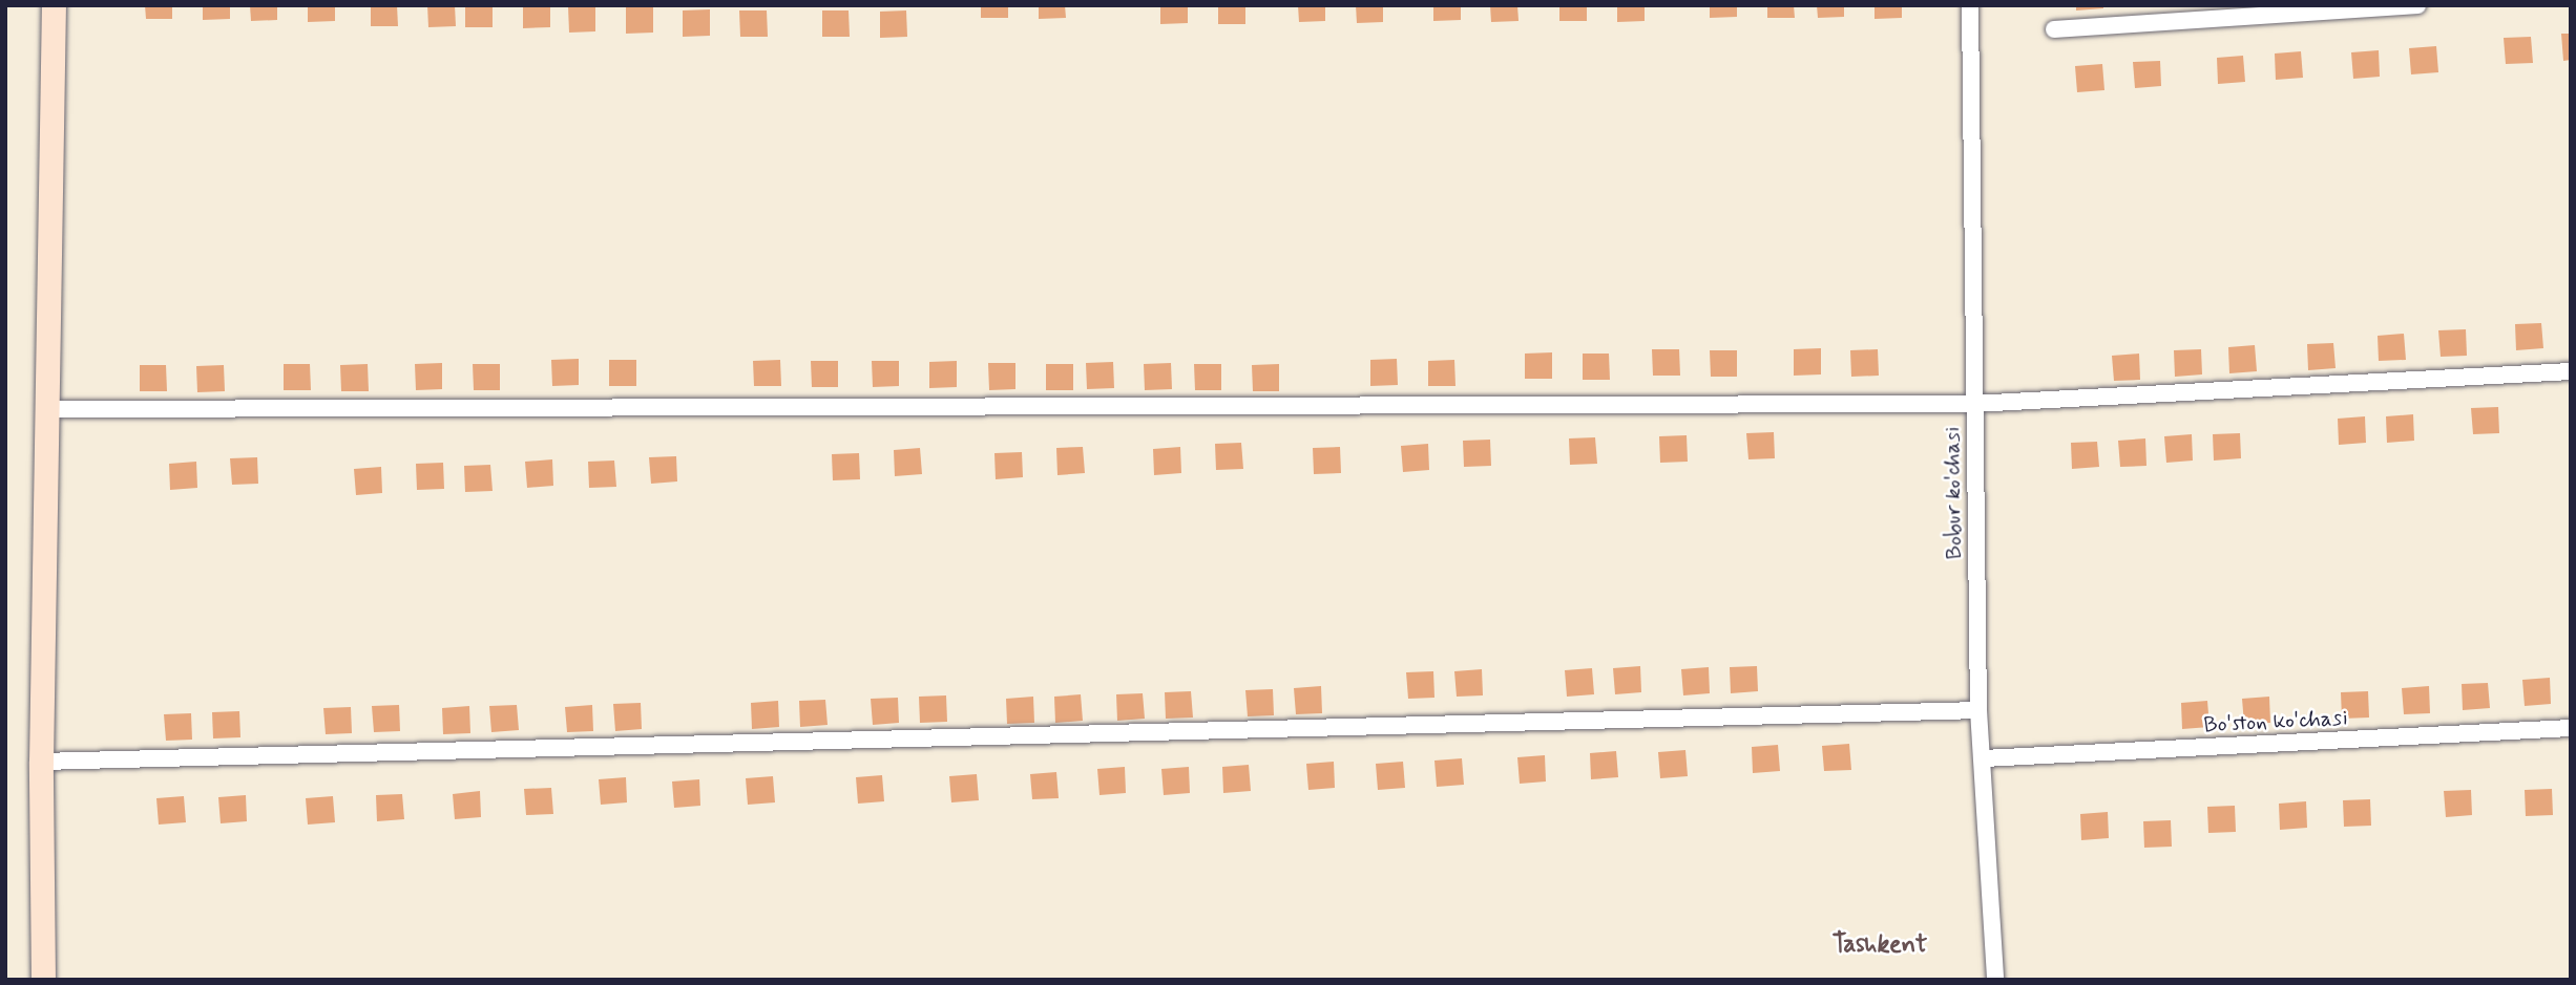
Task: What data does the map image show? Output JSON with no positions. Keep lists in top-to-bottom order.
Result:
{
  "streets": {
    "street": ["Bobur ko'chasi", "Bo'ston ko'chasi"]
  },
  "crossings": [
    ["Bobur ko'chasi", "Bo'ston ko'chasi"]
  ],
  "districts": ["Tashkent"]
}
